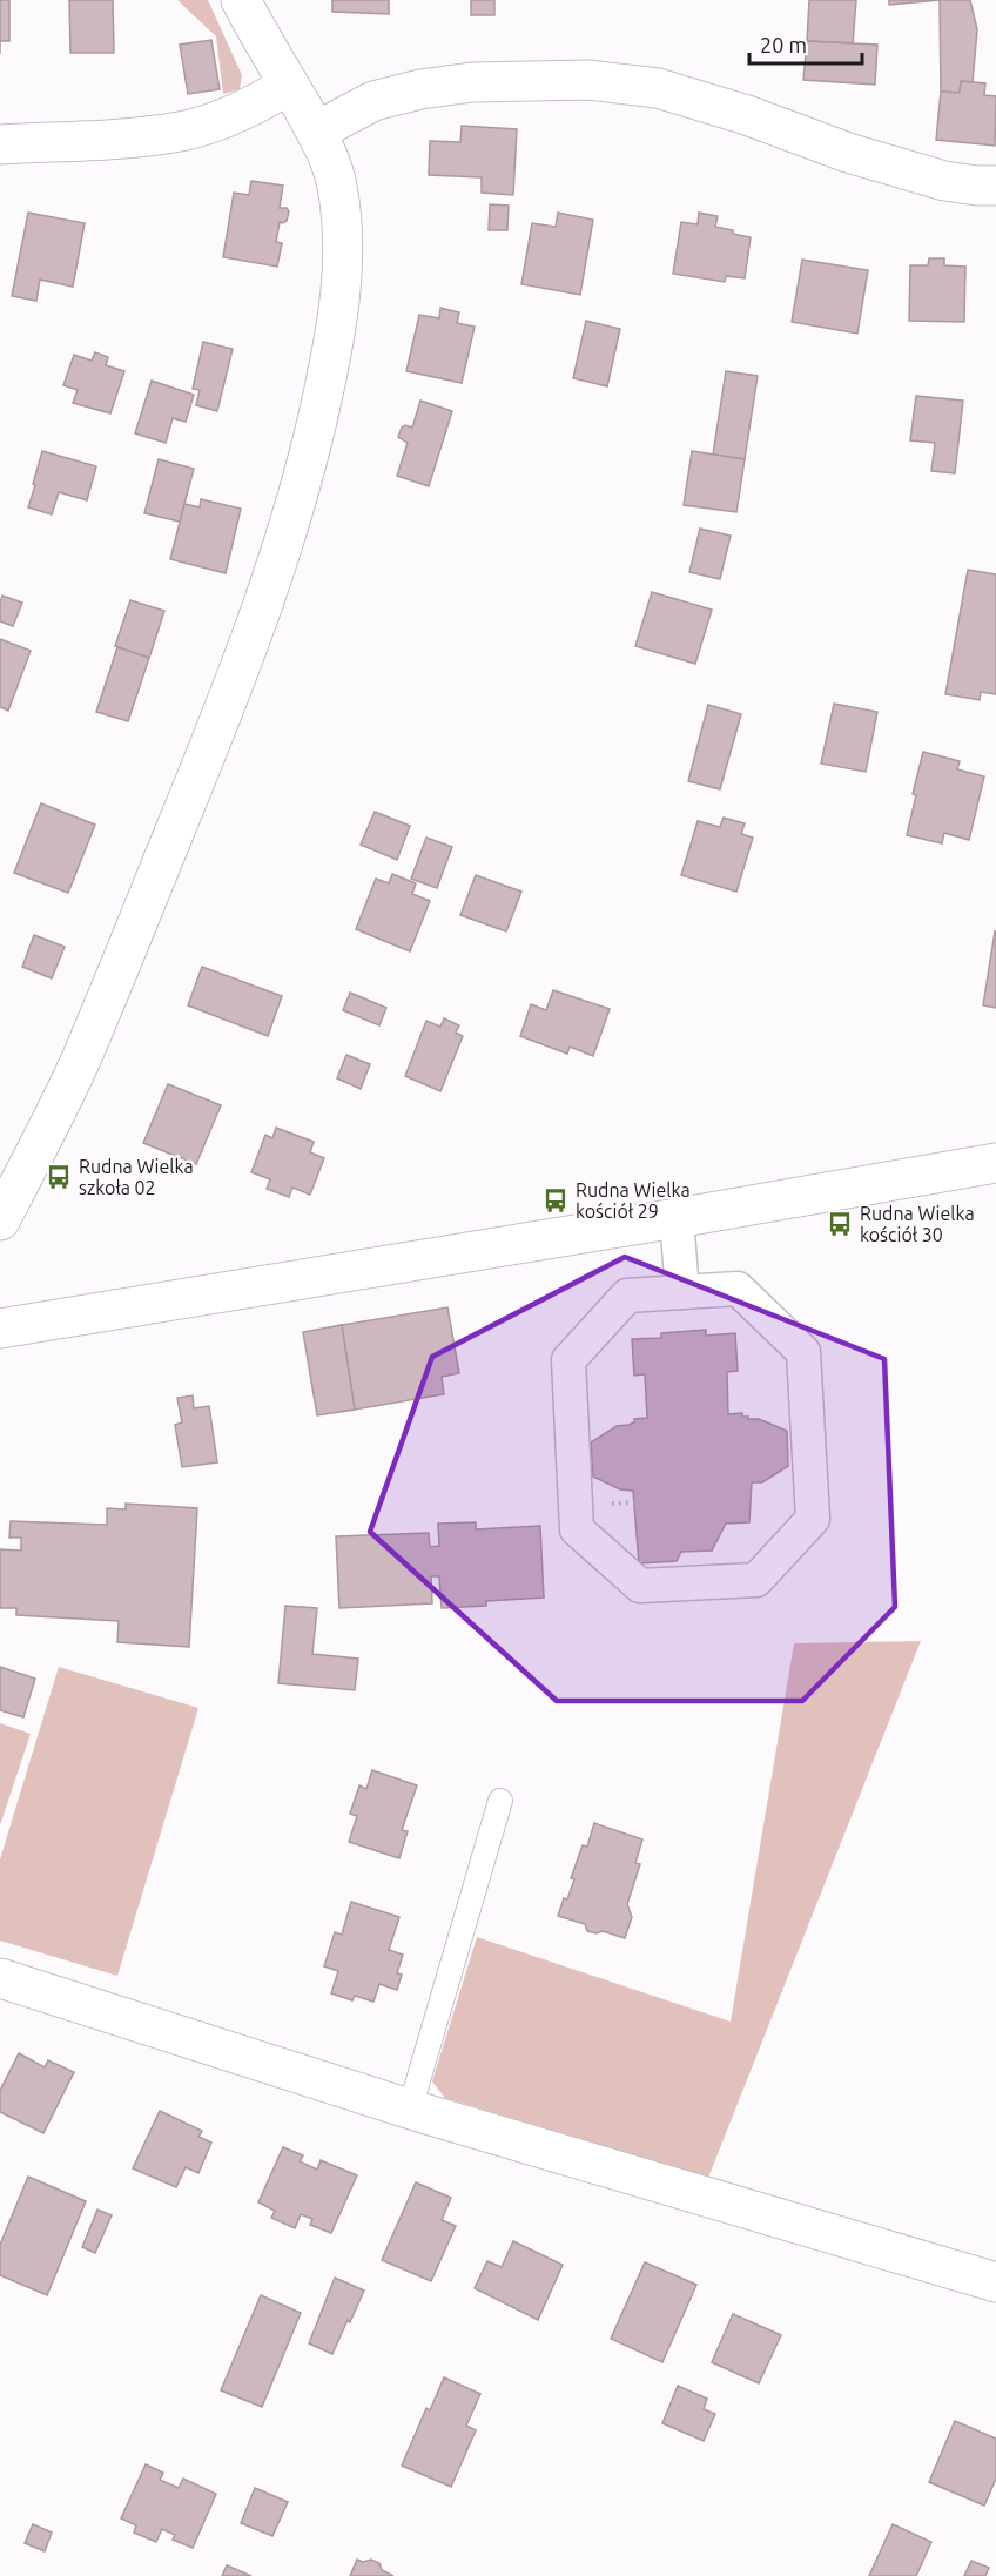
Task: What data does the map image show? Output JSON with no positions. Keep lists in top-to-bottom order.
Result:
{
  "places": {
    "bus stop": ["Rudna Wielka szkoła 02", "Rudna Wielka kościół 29", "Rudna Wielka kościół 30"]
  },
  "scale_bar": "20 m"
}
